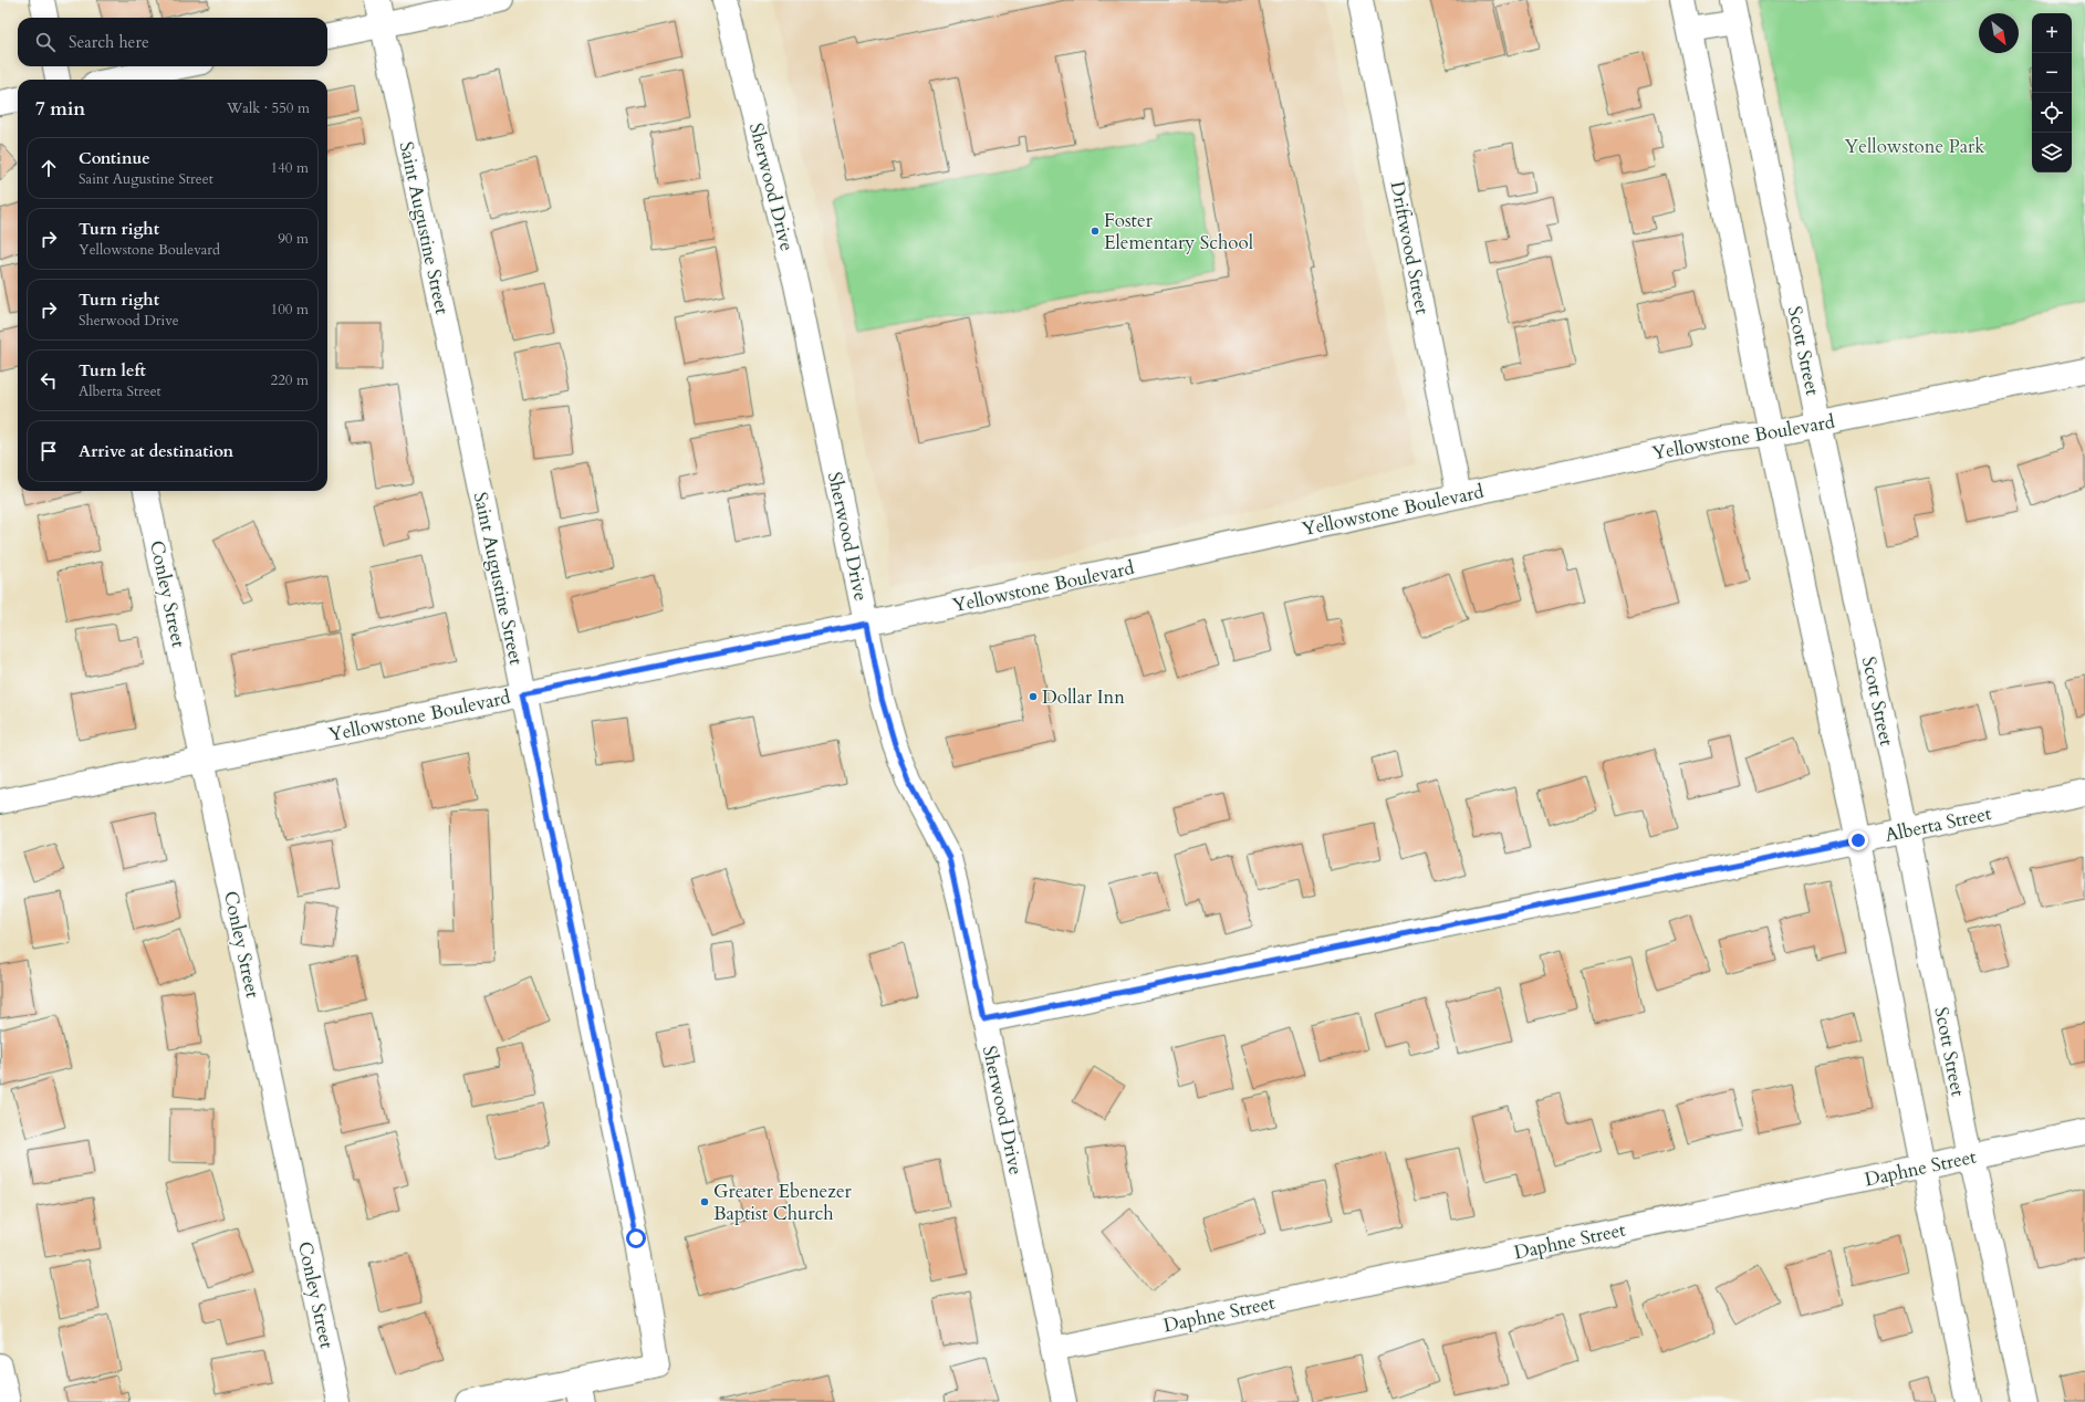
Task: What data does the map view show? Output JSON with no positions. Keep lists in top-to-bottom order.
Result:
{
  "streets": {
    "street": [
      "Sherwood Drive",
      "Saint Augustine Street",
      "Driftwood Street",
      "Scott Street",
      "Yellowstone Boulevard",
      "Conley Street",
      "Alberta Street",
      "Daphne Street"
    ]
  },
  "crossings": [
    ["Sherwood Drive", "Yellowstone Boulevard"],
    ["Sherwood Drive", "Alberta Street"],
    ["Sherwood Drive", "Daphne Street"],
    ["Saint Augustine Street", "Yellowstone Boulevard"],
    ["Driftwood Street", "Yellowstone Boulevard"],
    ["Scott Street", "Yellowstone Boulevard"],
    ["Scott Street", "Alberta Street"],
    ["Scott Street", "Daphne Street"],
    ["Yellowstone Boulevard", "Conley Street"]
  ],
  "parks": ["Yellowstone Park"],
  "places": ["Foster Elementary School", "Dollar Inn", "Greater Ebenezer Baptist Church"],
  "north": "bottom right",
  "page": {
    "map_buttons": ["+", "−"],
    "search": "Search here",
    "heading": ["7 min", "Walk · 550 m"],
    "list": [
      ["Continue", "Saint Augustine Street", "140 m"],
      ["Turn right", "Yellowstone Boulevard", "90 m"],
      ["Turn right", "Sherwood Drive", "100 m"],
      ["Turn left", "Alberta Street", "220 m"],
      "Arrive at destination"
    ]
  }
}
